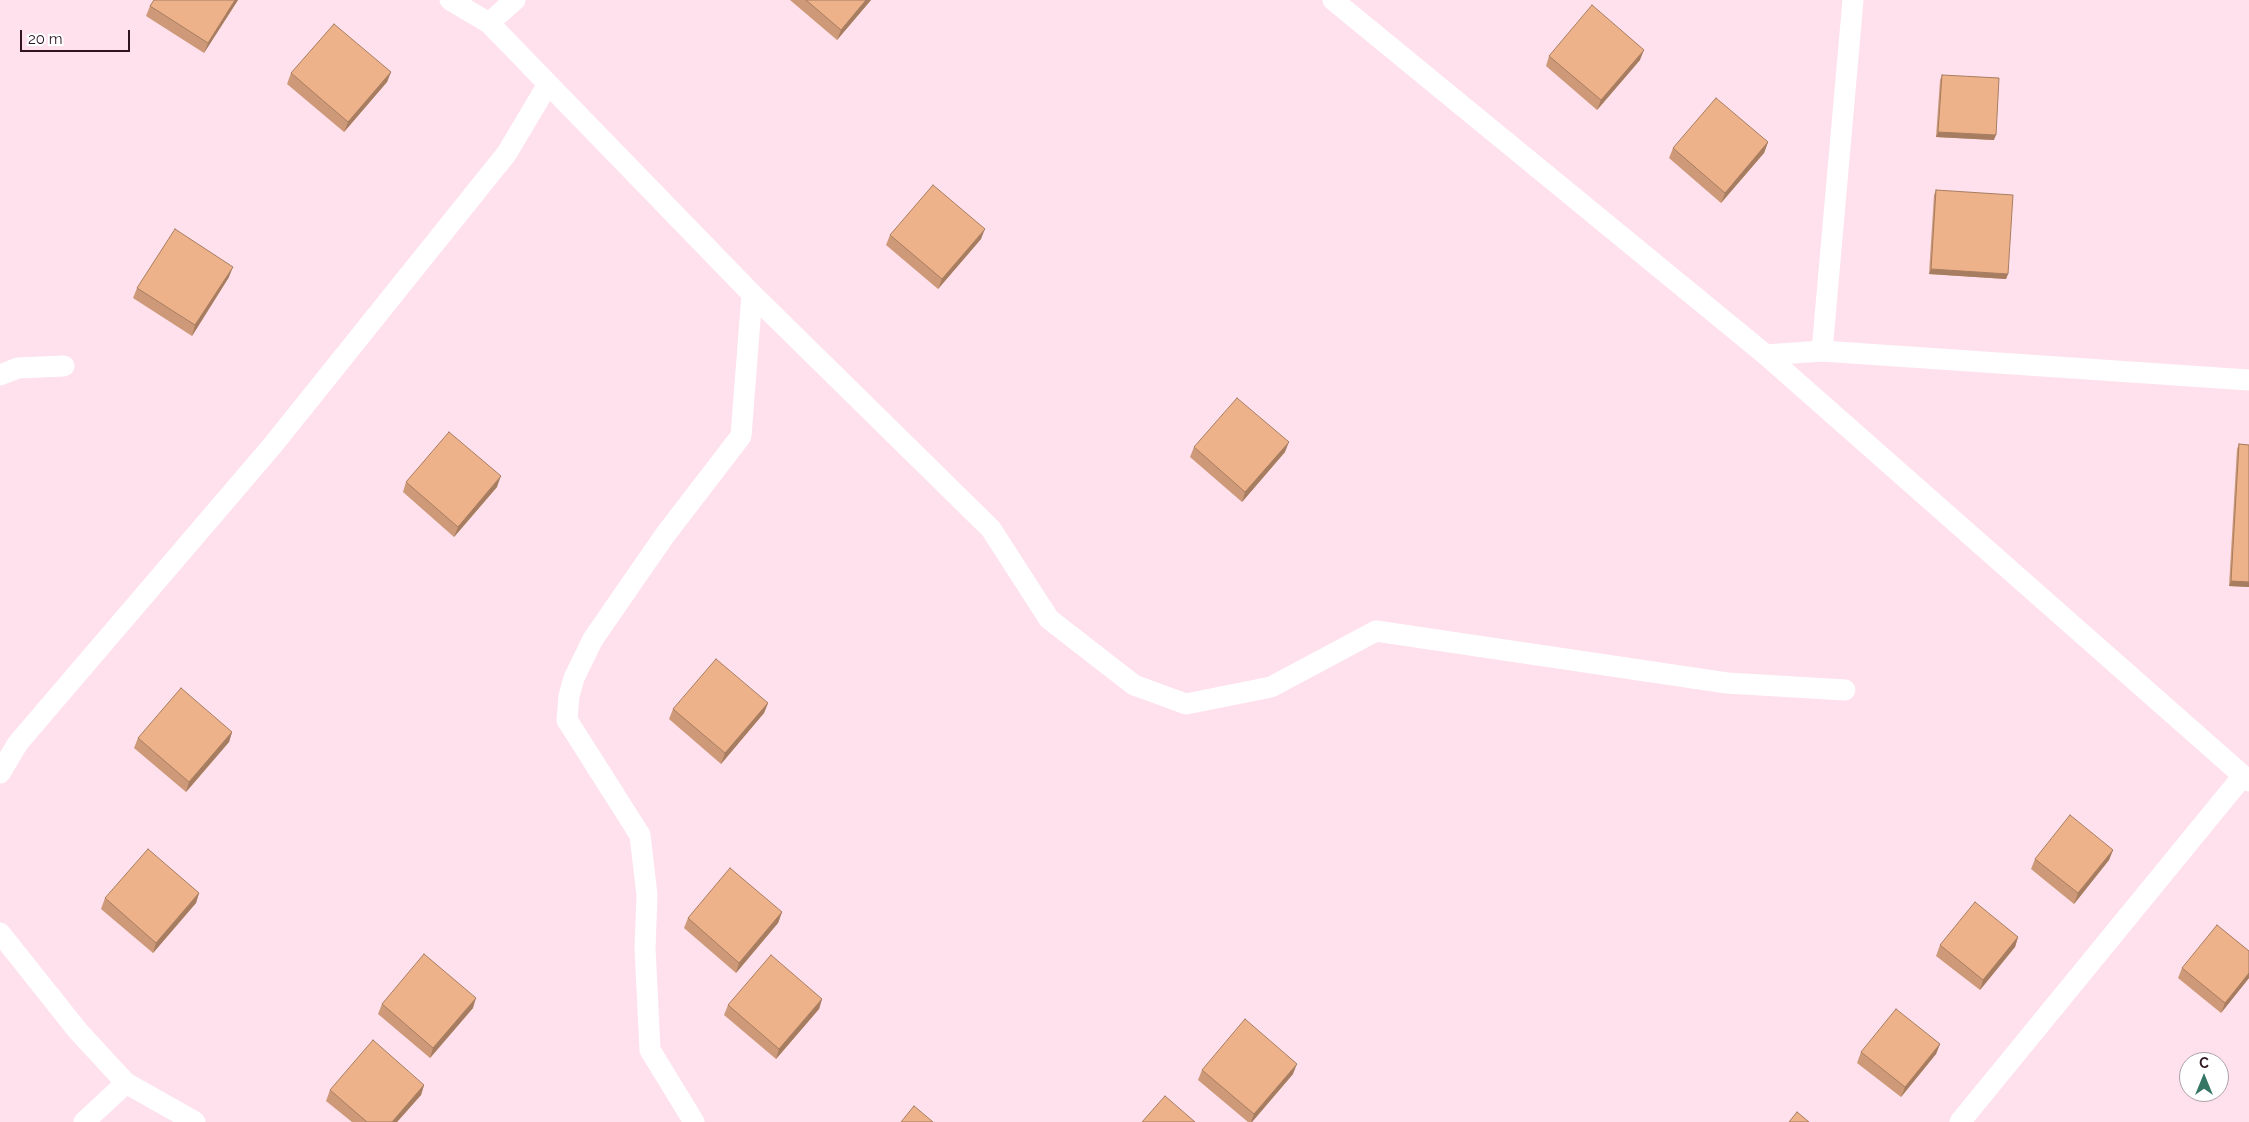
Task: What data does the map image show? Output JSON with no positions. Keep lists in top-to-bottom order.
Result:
{
  "scale_bar": "20 m",
  "north": "top"
}
